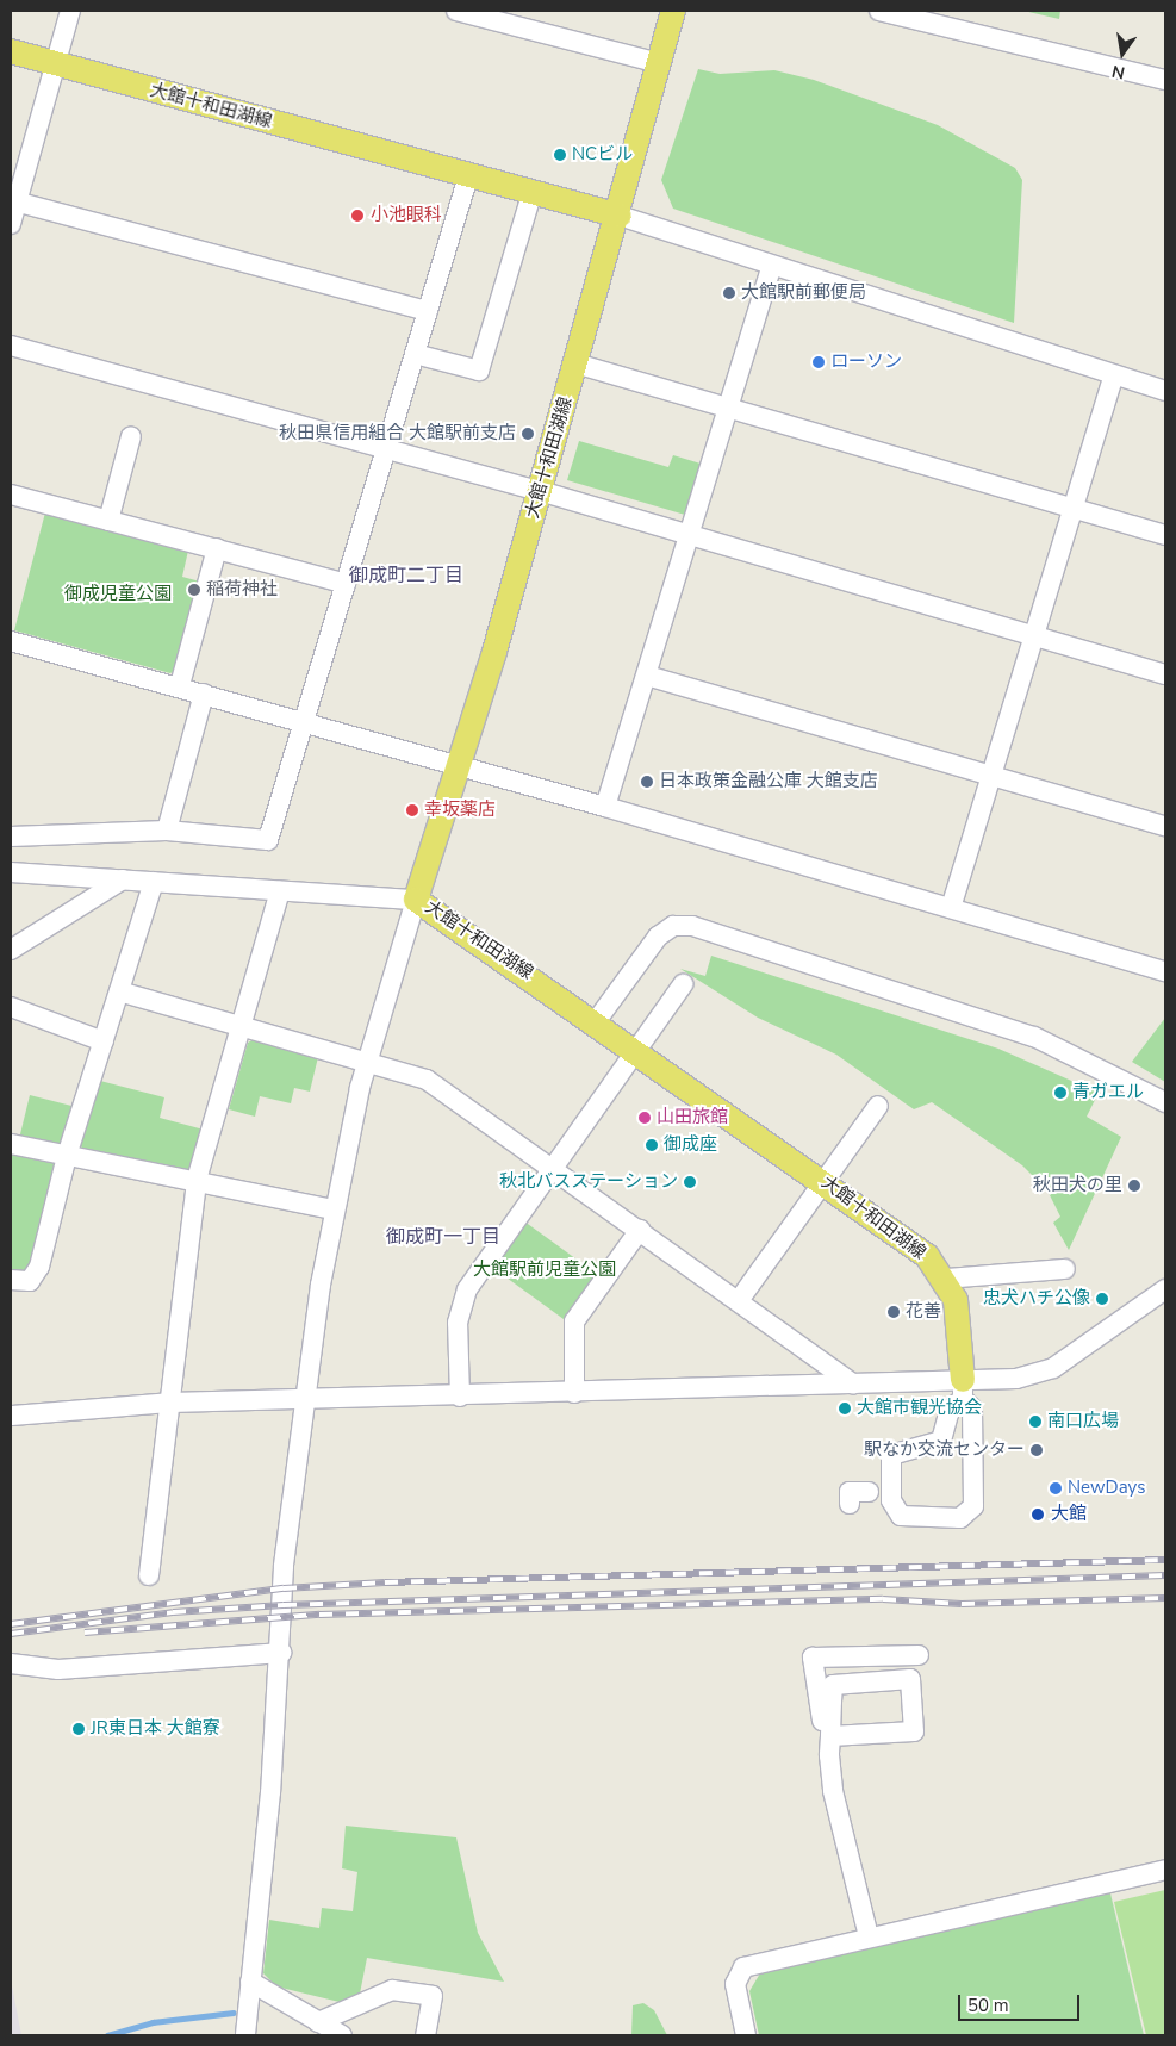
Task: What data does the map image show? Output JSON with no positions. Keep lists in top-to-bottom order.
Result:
{
  "streets": {
    "main road": ["大館十和田湖線"]
  },
  "districts": ["御成町二丁目", "御成町一丁目"],
  "parks": ["御成児童公園", "大館駅前児童公園"],
  "places": [
    "NCビル",
    "小池眼科",
    "大館駅前郵便局",
    "ローソン",
    "秋田県信用組合 大館駅前支店",
    "稲荷神社",
    "日本政策金融公庫 大館支店",
    "幸坂薬店",
    "青ガエル",
    "山田旅館",
    "御成座",
    "秋北バスステーション",
    "秋田犬の里",
    "忠犬ハチ公像",
    "花善",
    "大館市観光協会",
    "南口広場",
    "駅なか交流センター",
    "NewDays",
    "大館",
    "JR東日本 大館寮"
  ],
  "scale_bar": "50 m",
  "north": "bottom"
}
